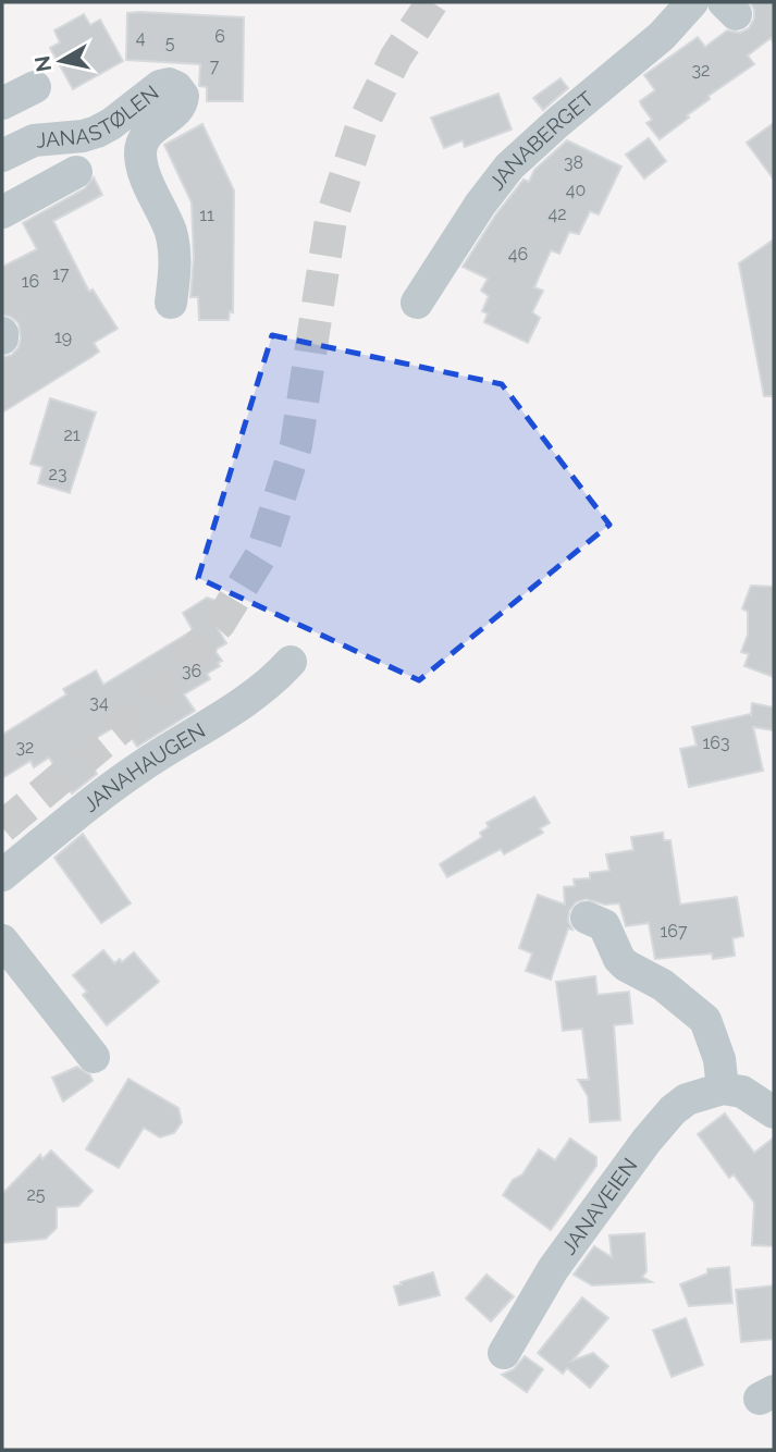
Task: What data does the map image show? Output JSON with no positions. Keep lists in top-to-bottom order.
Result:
{
  "streets": {
    "street": [
      "JANASTØLEN",
      "JANABERGET",
      "JANAHAUGEN",
      "JANAVEIEN"
    ]
  },
  "house_numbers": [
    "6",
    "4",
    "5",
    "7",
    "32",
    "38",
    "40",
    "42",
    "11",
    "46",
    "17",
    "16",
    "19",
    "21",
    "23",
    "36",
    "34",
    "163",
    "32",
    "167",
    "25"
  ],
  "north": "left"
}
